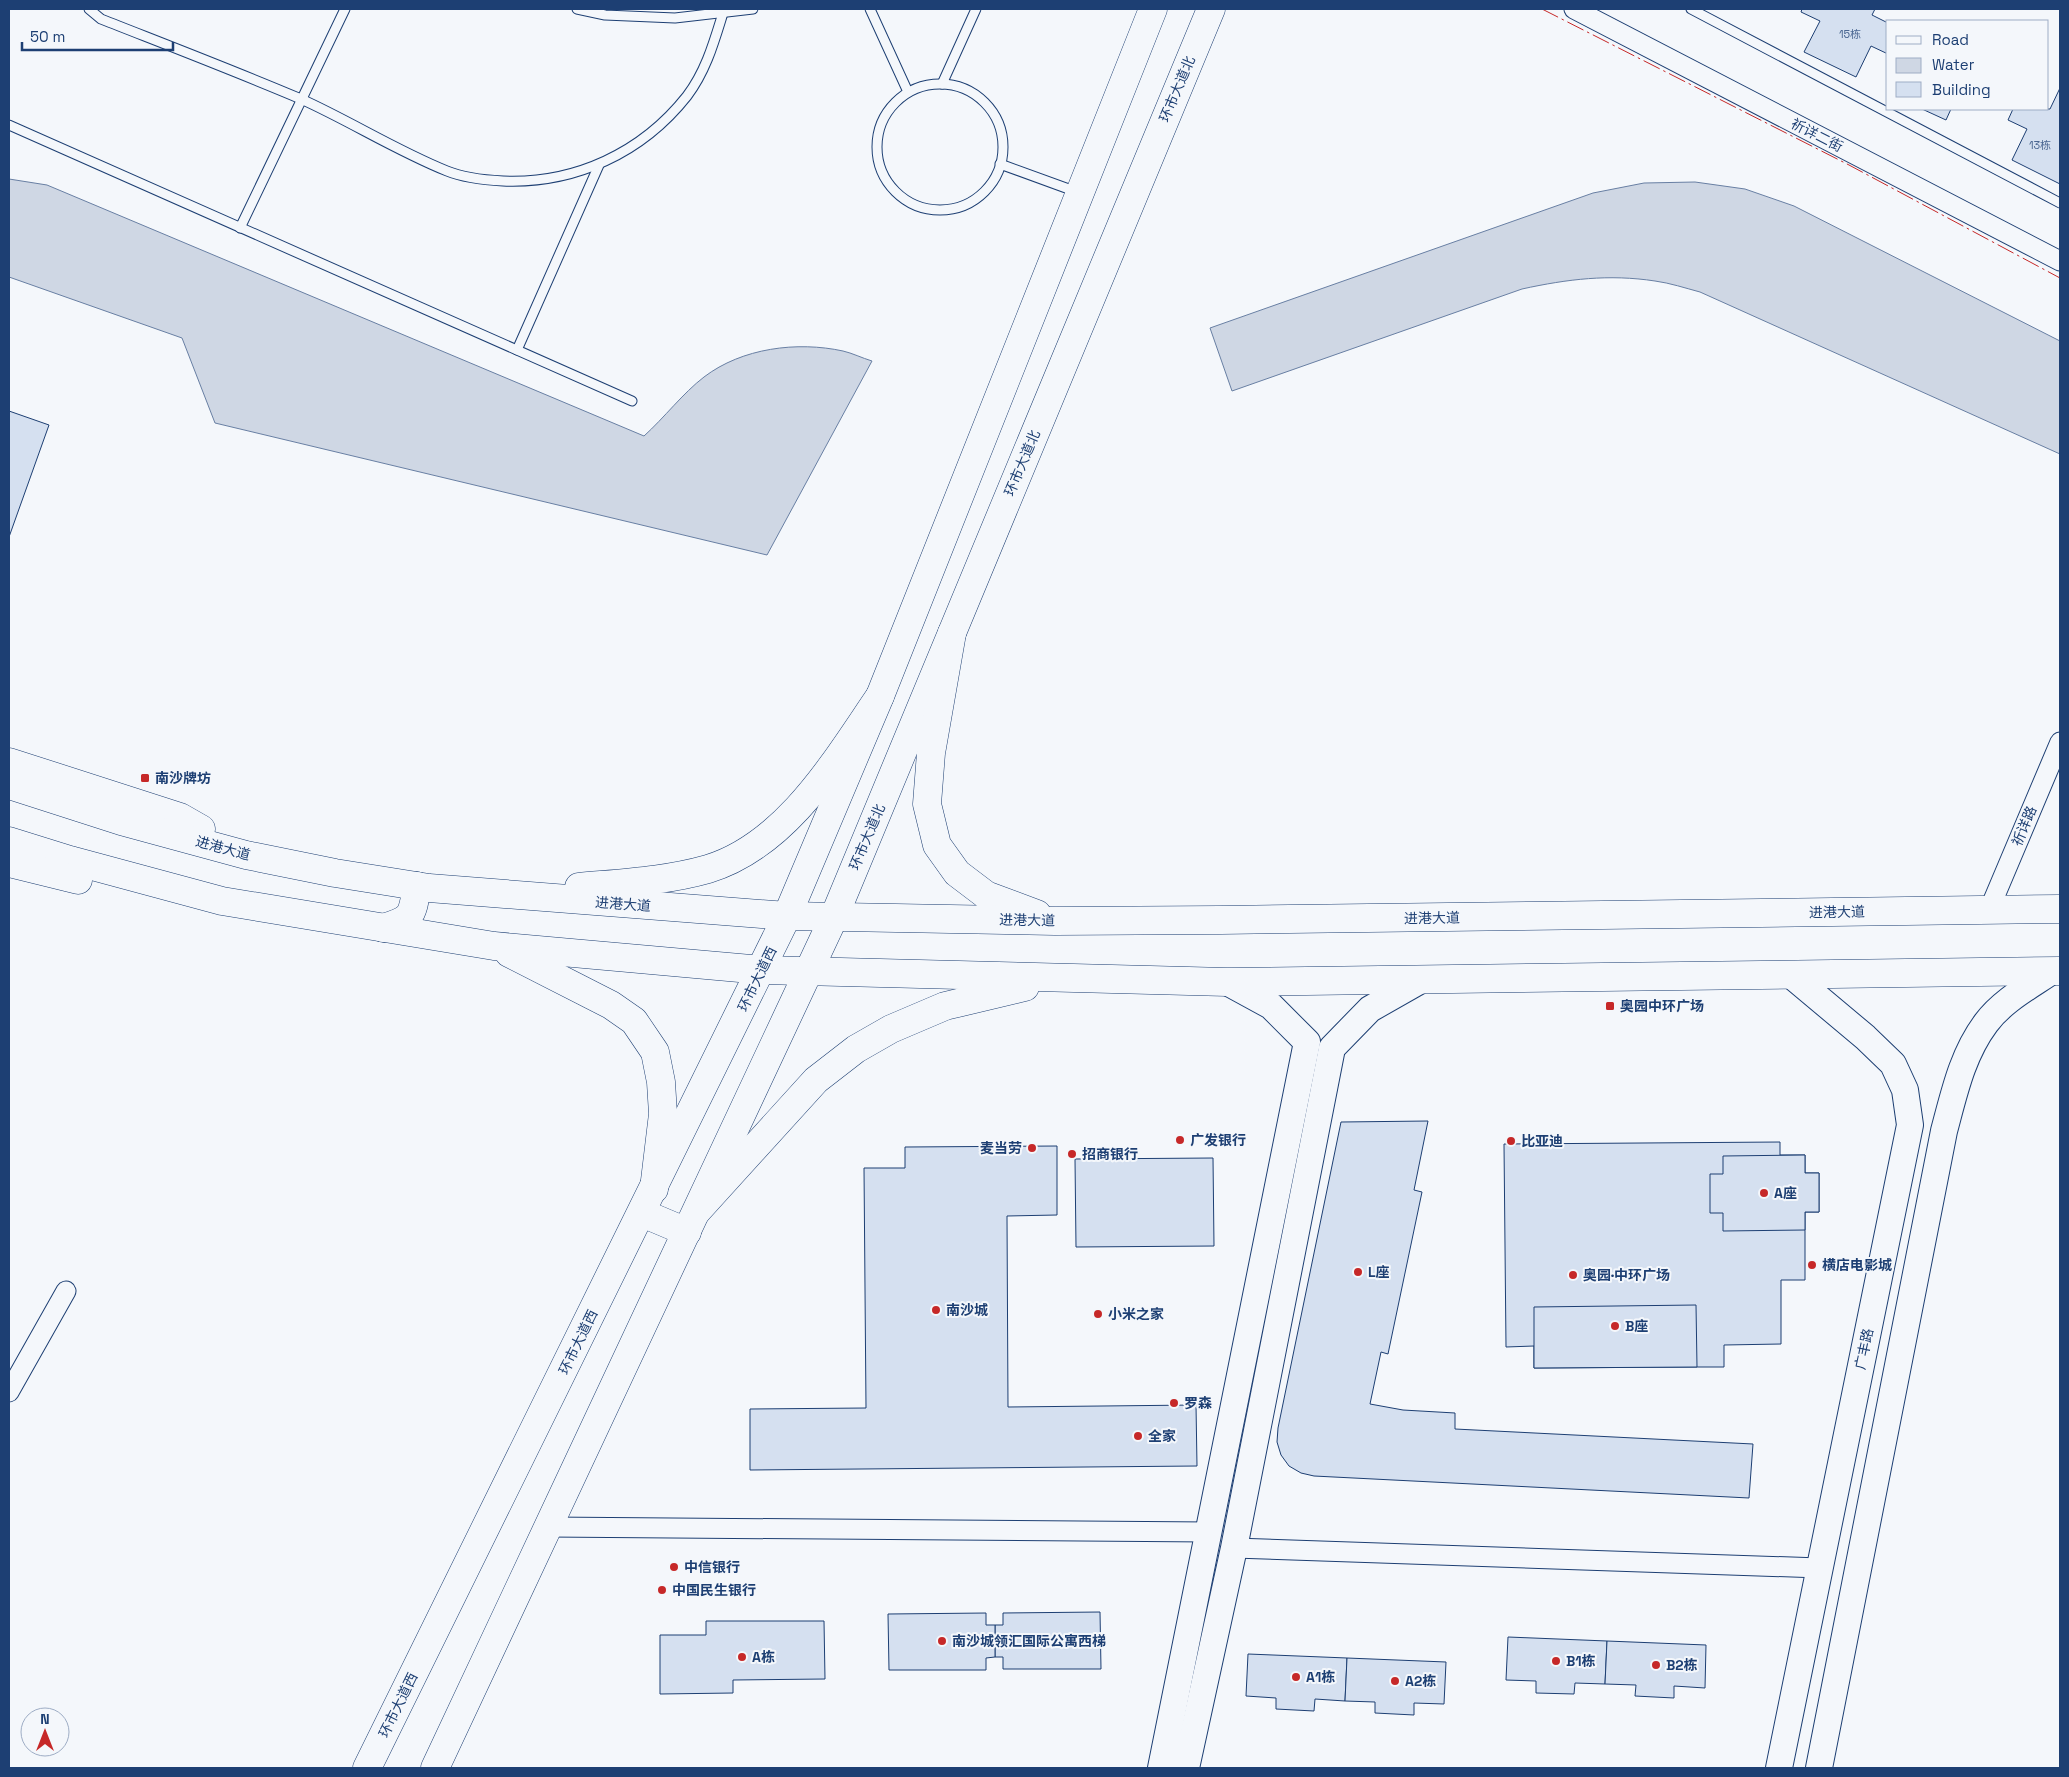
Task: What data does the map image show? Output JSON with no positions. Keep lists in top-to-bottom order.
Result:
{
  "streets": {
    "main road": ["环市大道北", "进港大道", "环市大道西"],
    "street": ["祈详二街", "祈详路", "广丰路"]
  },
  "crossings": [
    ["环市大道北", "进港大道"],
    ["祈详路", "进港大道"],
    ["进港大道", "环市大道西"]
  ],
  "places": {
    "transit": ["南沙牌坊", "奥园中环广场"],
    "other": [
      "广发银行",
      "比亚迪",
      "麦当劳",
      "招商银行",
      "A座",
      "横店电影城",
      "L座",
      "奥园·中环广场",
      "南沙城",
      "小米之家",
      "B座",
      "罗森",
      "全家",
      "中信银行",
      "中国民生银行",
      "南沙城领汇国际公寓西梯",
      "A栋",
      "B1栋",
      "B2栋",
      "A1栋",
      "A2栋"
    ]
  },
  "house_numbers": ["15栋", "13栋"],
  "legend": ["Road", "Water", "Building"],
  "scale_bar": "50 m",
  "north": "top"
}
